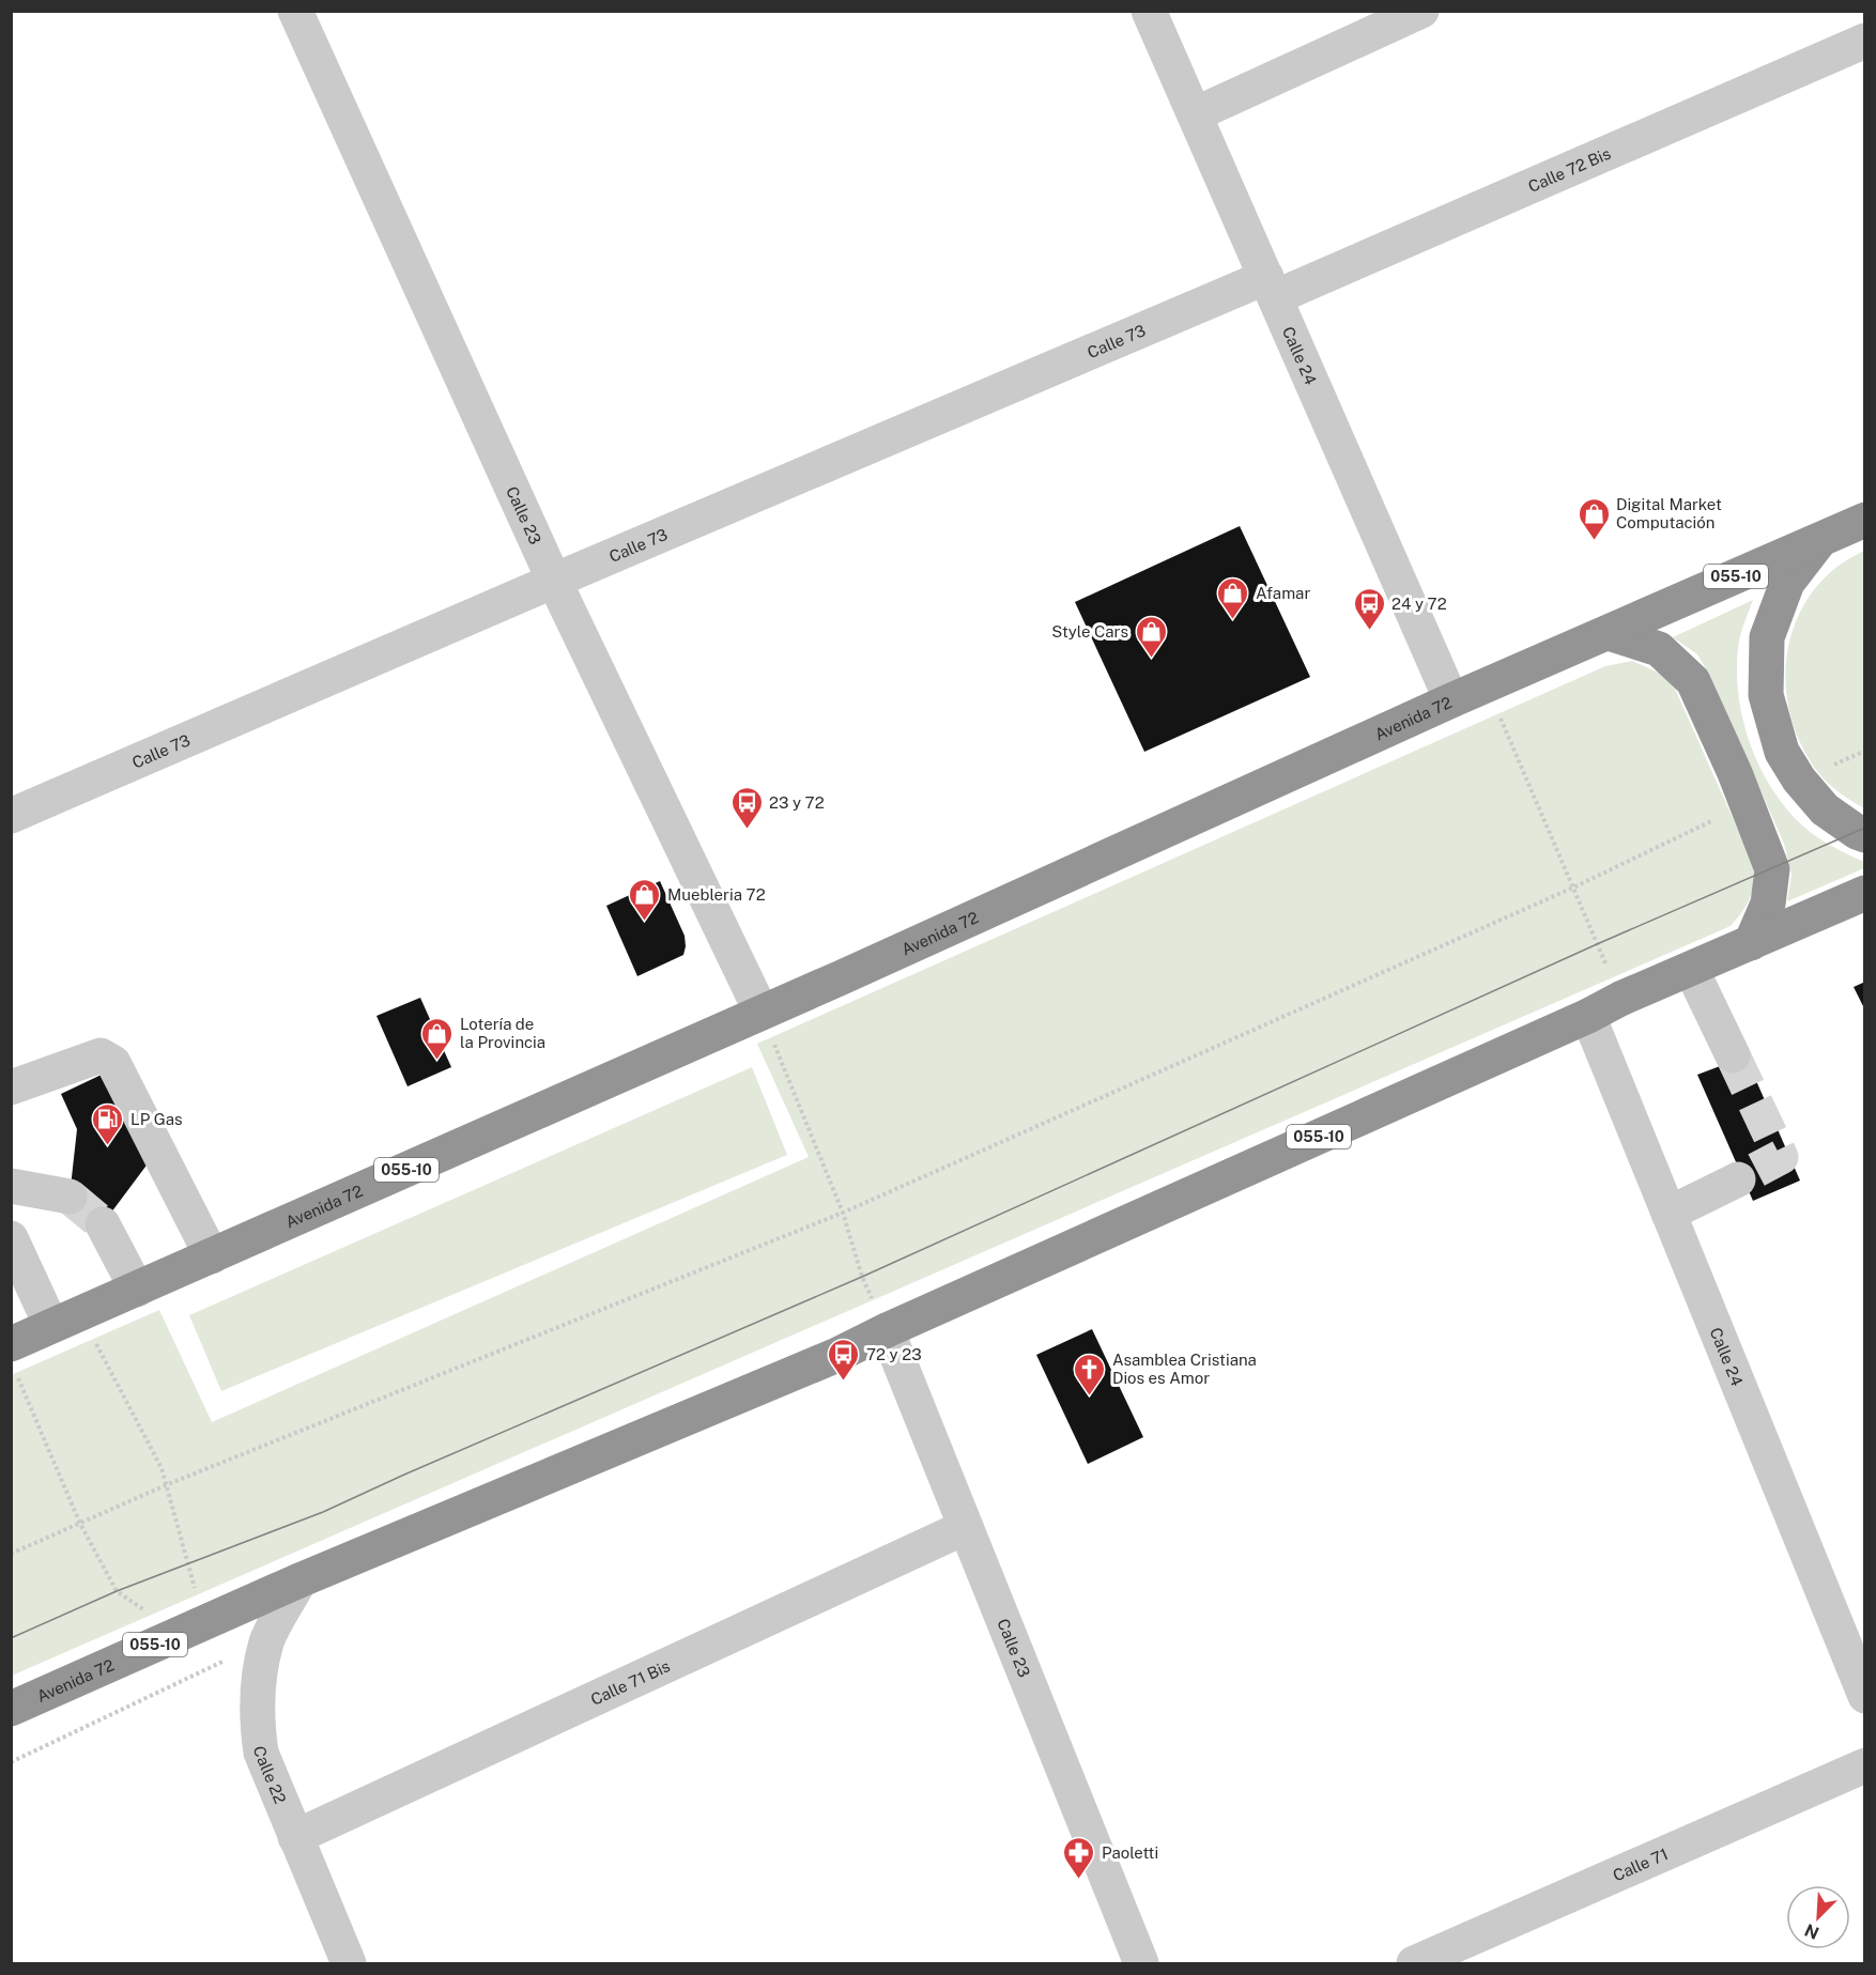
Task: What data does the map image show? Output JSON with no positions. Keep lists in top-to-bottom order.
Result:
{
  "streets": {
    "highway": ["055-10", "Avenida 72"],
    "street": [
      "Calle 72 Bis",
      "Calle 73",
      "Calle 24",
      "Calle 23",
      "Calle 71 Bis",
      "Calle 22",
      "Calle 71"
    ]
  },
  "crossings": [
    ["Calle 72 Bis", "Calle 73"],
    ["Calle 72 Bis", "Calle 24"],
    ["Calle 73", "Calle 24"],
    ["Calle 73", "Calle 23"],
    ["Calle 24", "Avenida 72"],
    ["Calle 23", "Avenida 72"],
    ["Calle 23", "Calle 71 Bis"],
    ["Avenida 72", "Calle 22"],
    ["Calle 71 Bis", "Calle 22"]
  ],
  "places": {
    "shop": [
      "Digital Market Computación",
      "Afamar",
      "Style Cars",
      "Muebleria 72",
      "Lotería de la Provincia"
    ],
    "bus stop": ["24 y 72", "23 y 72", "72 y 23"],
    "fuel station": ["LP Gas"],
    "church": ["Asamblea Cristiana Dios es Amor"],
    "pharmacy": ["Paoletti"]
  },
  "north": "bottom left"
}
